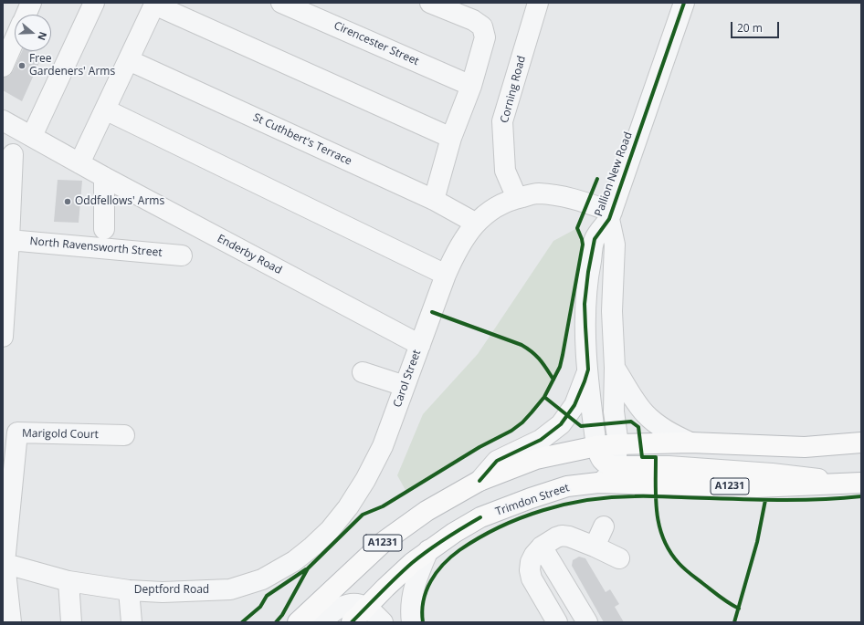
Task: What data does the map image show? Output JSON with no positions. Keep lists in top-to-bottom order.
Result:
{
  "streets": {
    "main road": ["A1231", "Trimdon Street"],
    "street": [
      "Cirencester Street",
      "Corning Road",
      "St Cuthbert's Terrace",
      "Pallion New Road",
      "North Ravensworth Street",
      "Enderby Road",
      "Carol Street",
      "Marigold Court",
      "Deptford Road"
    ]
  },
  "crossings": [
    ["Corning Road", "Carol Street"],
    ["St Cuthbert's Terrace", "Carol Street"],
    ["Pallion New Road", "Carol Street"],
    ["Pallion New Road", "A1231"],
    ["Enderby Road", "Carol Street"],
    ["Carol Street", "Deptford Road"],
    ["Marigold Court", "Deptford Road"],
    ["A1231", "Trimdon Street"]
  ],
  "places": ["Free Gardeners' Arms", "Oddfellows' Arms"],
  "scale_bar": "20 m",
  "north": "right"
}
